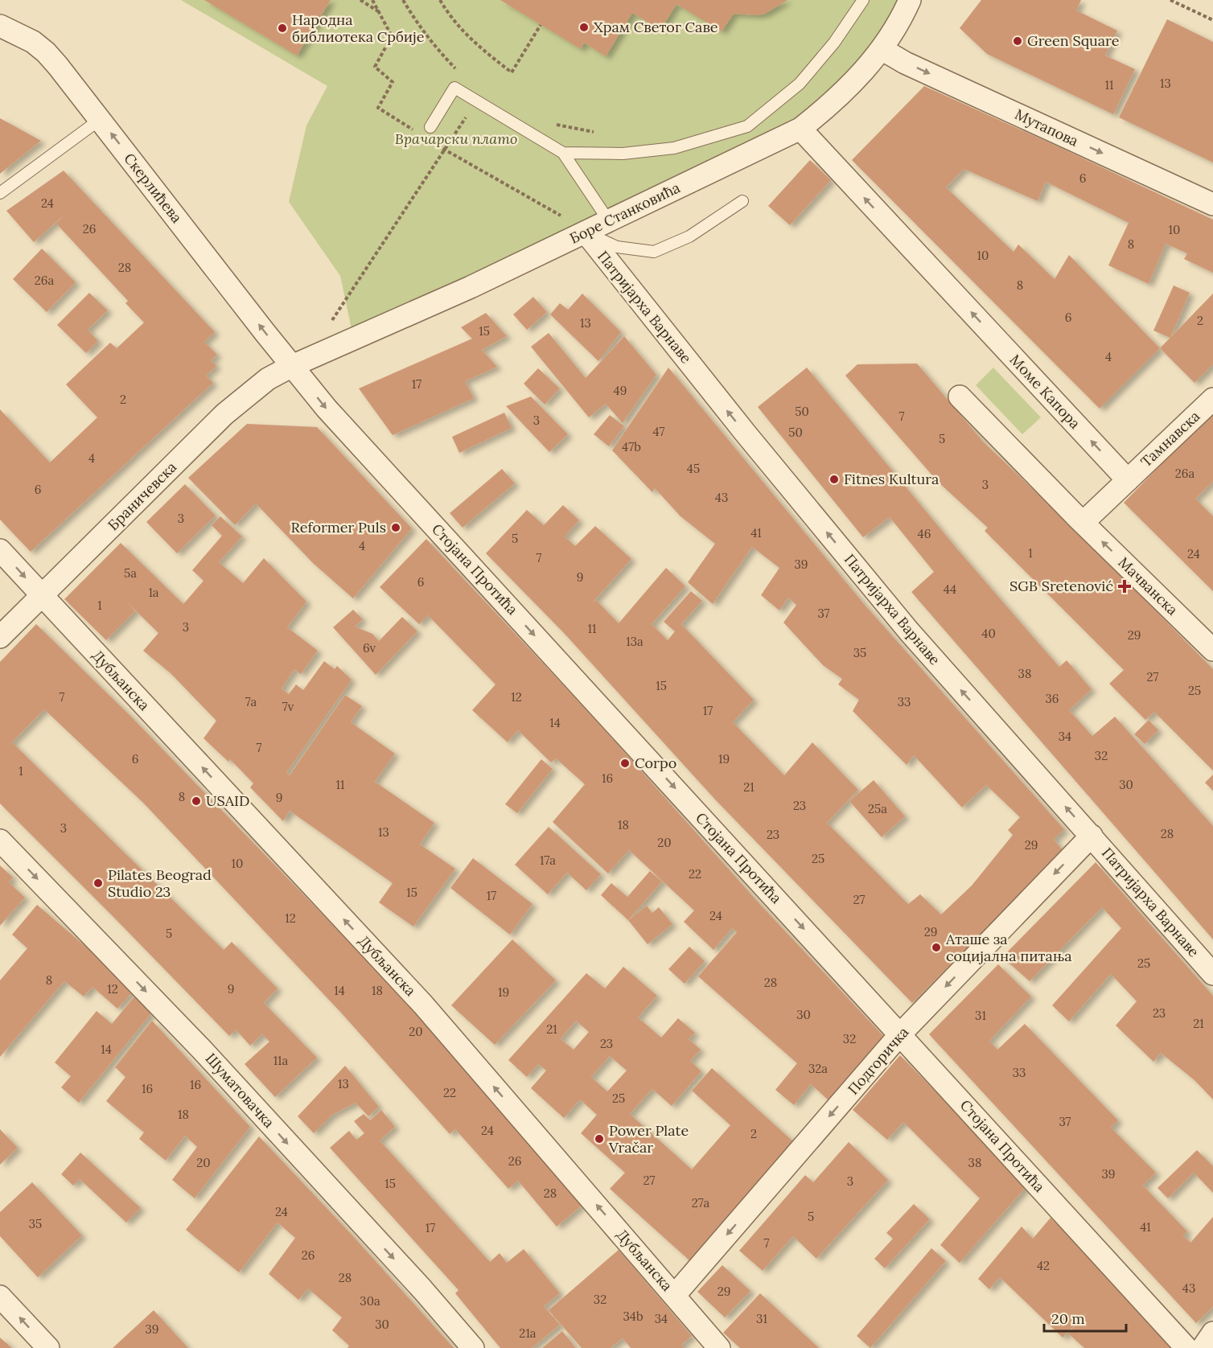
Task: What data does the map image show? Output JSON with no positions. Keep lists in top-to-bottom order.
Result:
{
  "streets": {
    "street": [
      "Мутапова",
      "Скерлићева",
      "Боре Станковића",
      "Патријарха Варнаве",
      "Моме Капора",
      "Тамнавска",
      "Браничевска",
      "Стојана Протића",
      "Мачванска",
      "Дубљанска",
      "Подгоричка",
      "Шуматовачка"
    ]
  },
  "crossings": [
    ["Мутапова", "Боре Станковића"],
    ["Скерлићева", "Боре Станковића"],
    ["Скерлићева", "Браничевска"],
    ["Скерлићева", "Стојана Протића"],
    ["Боре Станковића", "Патријарха Варнаве"],
    ["Боре Станковића", "Моме Капора"],
    ["Боре Станковића", "Браничевска"],
    ["Боре Станковића", "Стојана Протића"],
    ["Патријарха Варнаве", "Подгоричка"],
    ["Моме Капора", "Тамнавска"],
    ["Браничевска", "Стојана Протића"],
    ["Браничевска", "Дубљанска"],
    ["Стојана Протића", "Подгоричка"],
    ["Дубљанска", "Подгоричка"]
  ],
  "one_way": [
    "Мутапова",
    "Скерлићева",
    "Патријарха Варнаве",
    "Стојана Протића",
    "Мачванска",
    "Дубљанска",
    "Подгоричка",
    "Шуматовачка"
  ],
  "parks": ["Врачарски плато"],
  "places": {
    "other": [
      "Храм Светог Саве",
      "Народна библиотека Србије",
      "Green Square",
      "Fitnes Kultura",
      "Reformer Puls",
      "Corpo",
      "USAID",
      "Pilates Beograd Studio 23",
      "Аташе за социјална питања",
      "Power Plate Vračar"
    ],
    "health": ["SGB Sretenović"]
  },
  "house_numbers": [
    "13",
    "11",
    "6",
    "24",
    "26",
    "10",
    "8",
    "10",
    "28",
    "26a",
    "8",
    "6",
    "2",
    "13",
    "15",
    "4",
    "17",
    "49",
    "2",
    "50",
    "7",
    "3",
    "47",
    "50",
    "5",
    "47b",
    "4",
    "45",
    "26a",
    "3",
    "6",
    "43",
    "3",
    "41",
    "46",
    "5",
    "4",
    "1",
    "24",
    "7",
    "39",
    "5a",
    "9",
    "6",
    "44",
    "1a",
    "1",
    "37",
    "3",
    "11",
    "40",
    "29",
    "13a",
    "6v",
    "35",
    "38",
    "27",
    "15",
    "25",
    "7",
    "12",
    "36",
    "7a",
    "33",
    "7v",
    "17",
    "14",
    "34",
    "7",
    "32",
    "6",
    "19",
    "1",
    "16",
    "11",
    "30",
    "21",
    "8",
    "9",
    "23",
    "25a",
    "18",
    "3",
    "13",
    "28",
    "23",
    "20",
    "29",
    "25",
    "17a",
    "10",
    "22",
    "15",
    "17",
    "27",
    "24",
    "12",
    "29",
    "5",
    "25",
    "8",
    "28",
    "12",
    "9",
    "14",
    "18",
    "19",
    "23",
    "30",
    "31",
    "21",
    "21",
    "20",
    "32",
    "23",
    "14",
    "11a",
    "32a",
    "33",
    "13",
    "16",
    "16",
    "22",
    "25",
    "18",
    "37",
    "24",
    "2",
    "26",
    "20",
    "38",
    "39",
    "27",
    "3",
    "15",
    "28",
    "27a",
    "24",
    "5",
    "35",
    "41",
    "17",
    "7",
    "26",
    "42",
    "28",
    "43",
    "29",
    "32",
    "30a",
    "34b",
    "34",
    "31",
    "30",
    "39",
    "21a"
  ],
  "scale_bar": "20 m"
}
